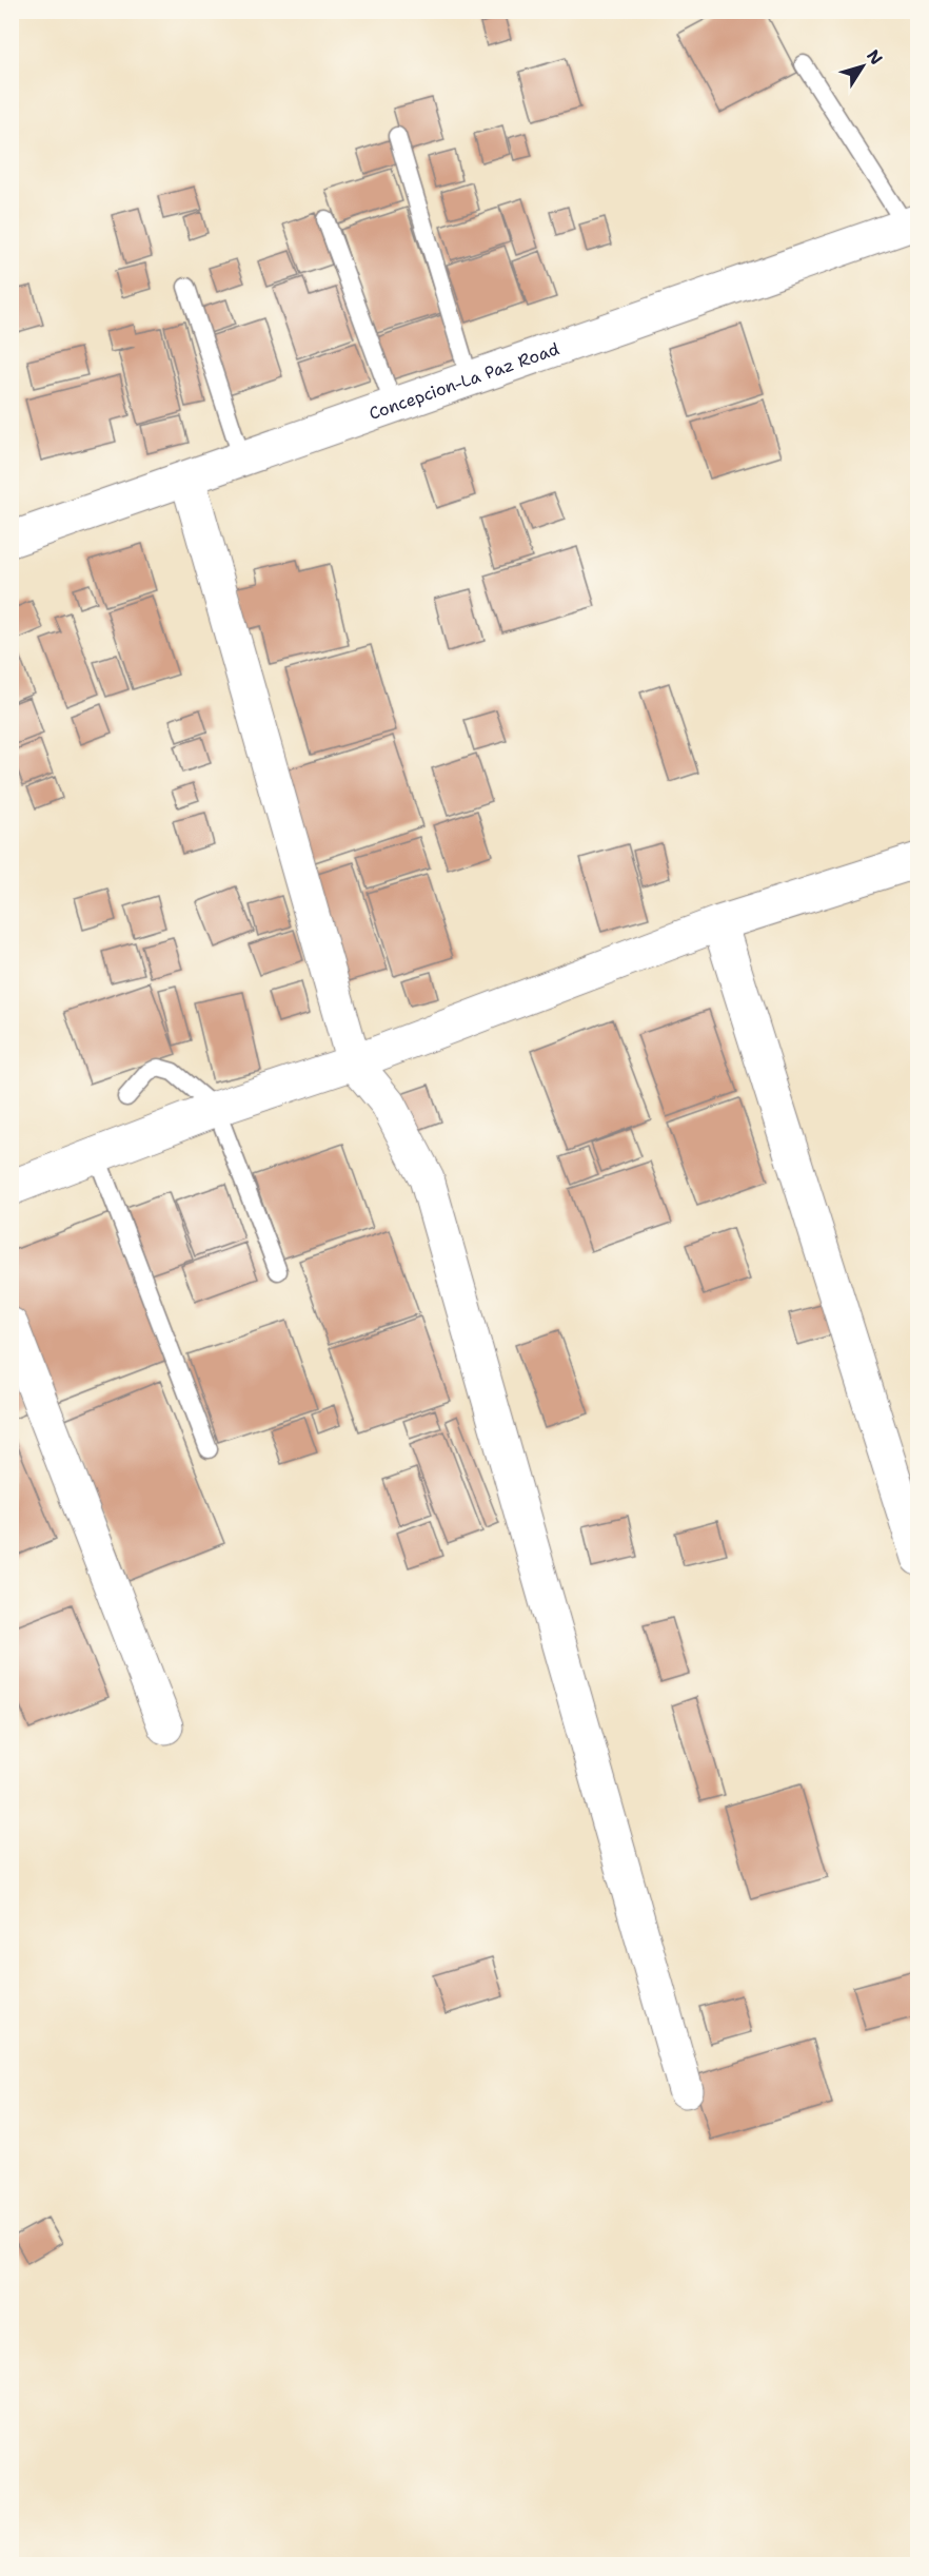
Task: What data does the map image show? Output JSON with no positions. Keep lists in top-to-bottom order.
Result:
{
  "streets": {
    "street": ["Concepcion-La Paz Road"]
  },
  "north": "top right"
}
